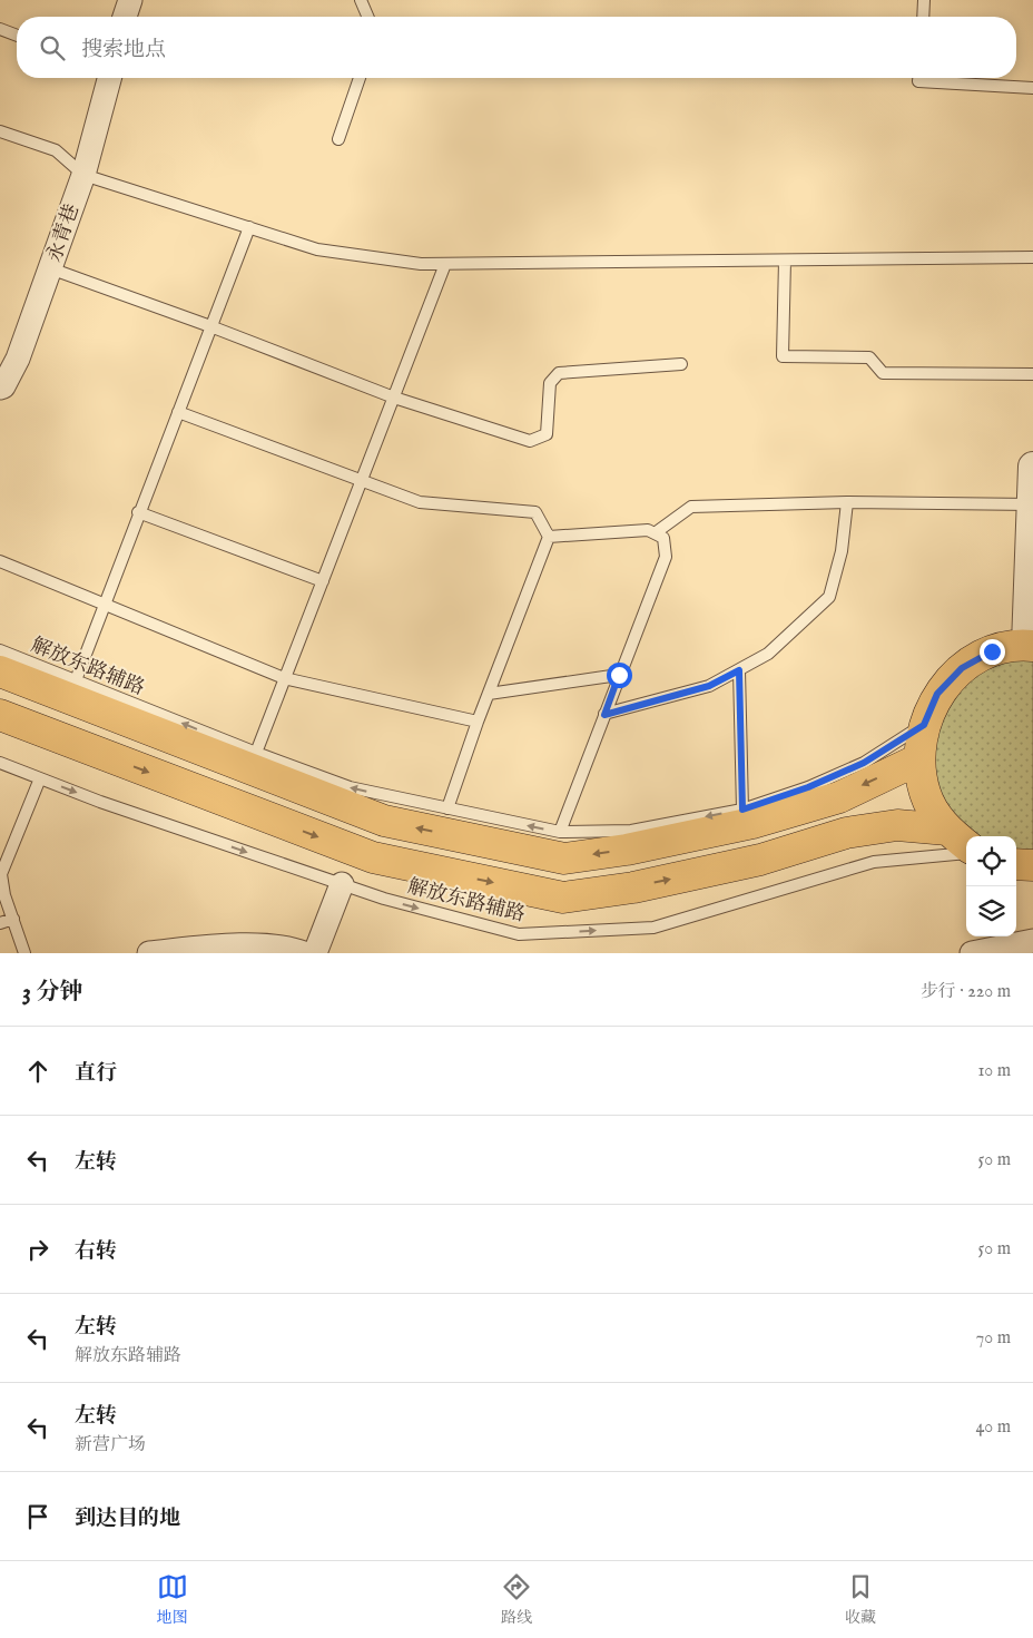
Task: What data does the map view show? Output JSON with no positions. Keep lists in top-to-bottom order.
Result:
{
  "streets": {
    "street": ["永青巷"],
    "lane": ["解放东路辅路"]
  },
  "page": {
    "search": "搜索地点",
    "heading": ["3 分钟", "步行 · 220 m"],
    "list": [
      ["直行", "10 m"],
      ["左转", "50 m"],
      ["右转", "50 m"],
      ["左转", "解放东路辅路", "70 m"],
      ["左转", "新营广场", "40 m"],
      "到达目的地"
    ],
    "nav": ["地图", "路线", "收藏"]
  }
}
